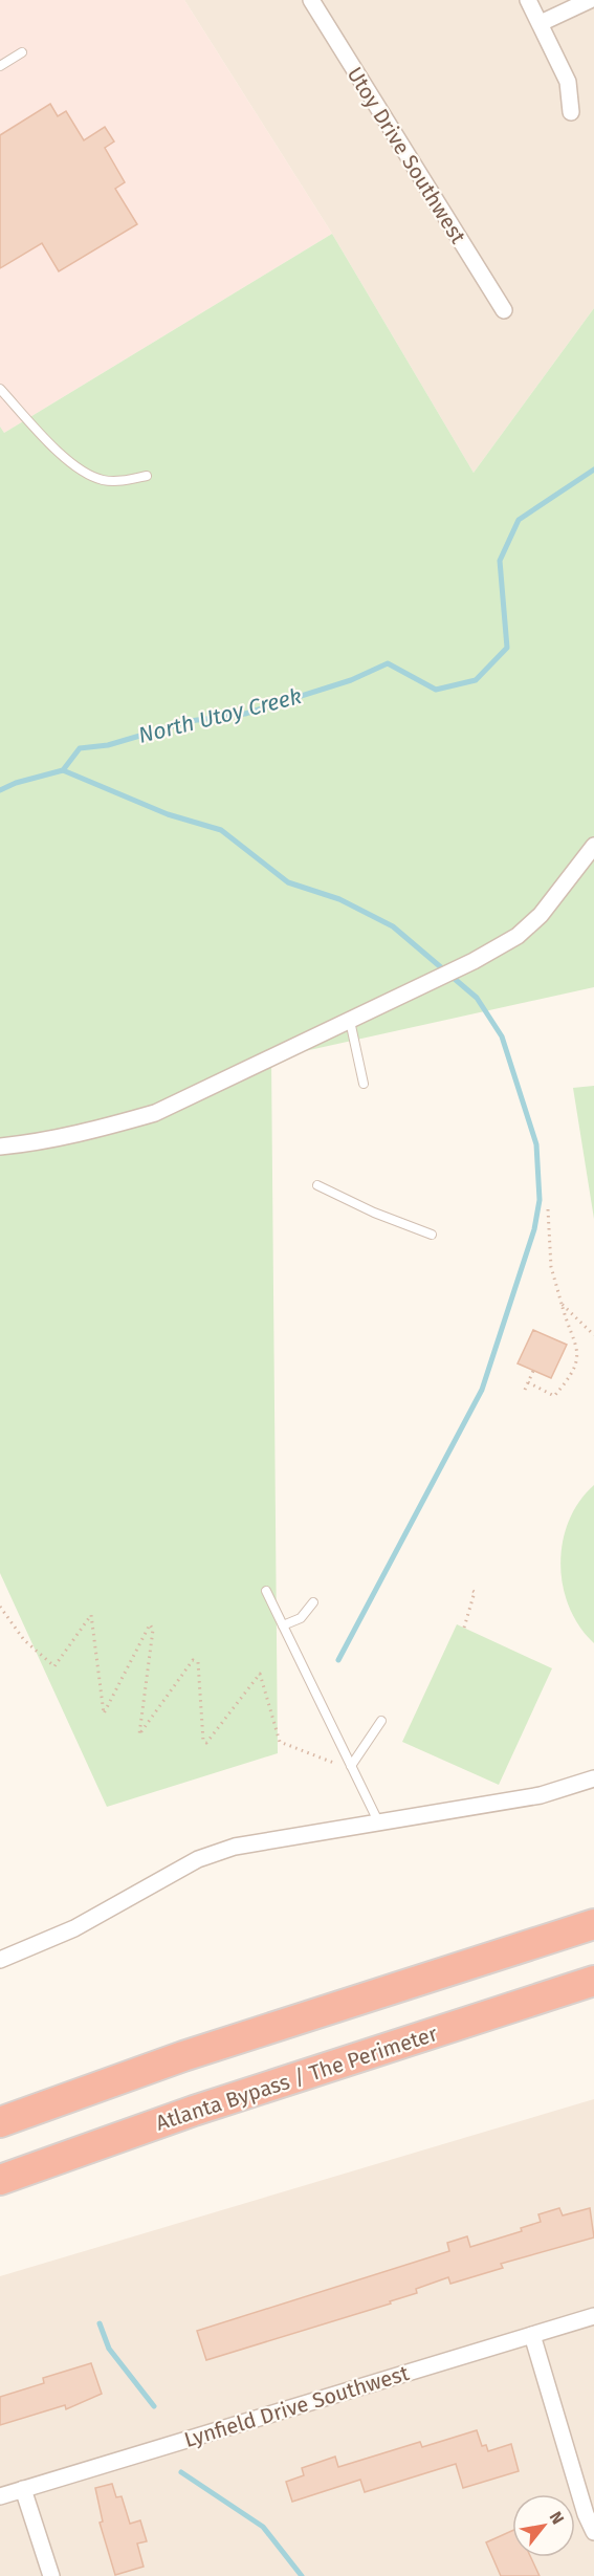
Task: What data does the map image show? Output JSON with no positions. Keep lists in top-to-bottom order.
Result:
{
  "streets": {
    "highway": ["Atlanta Bypass / The Perimeter"],
    "street": ["Utoy Drive Southwest", "Lynfield Drive Southwest"]
  },
  "water": ["North Utoy Creek"],
  "north": "top right"
}
